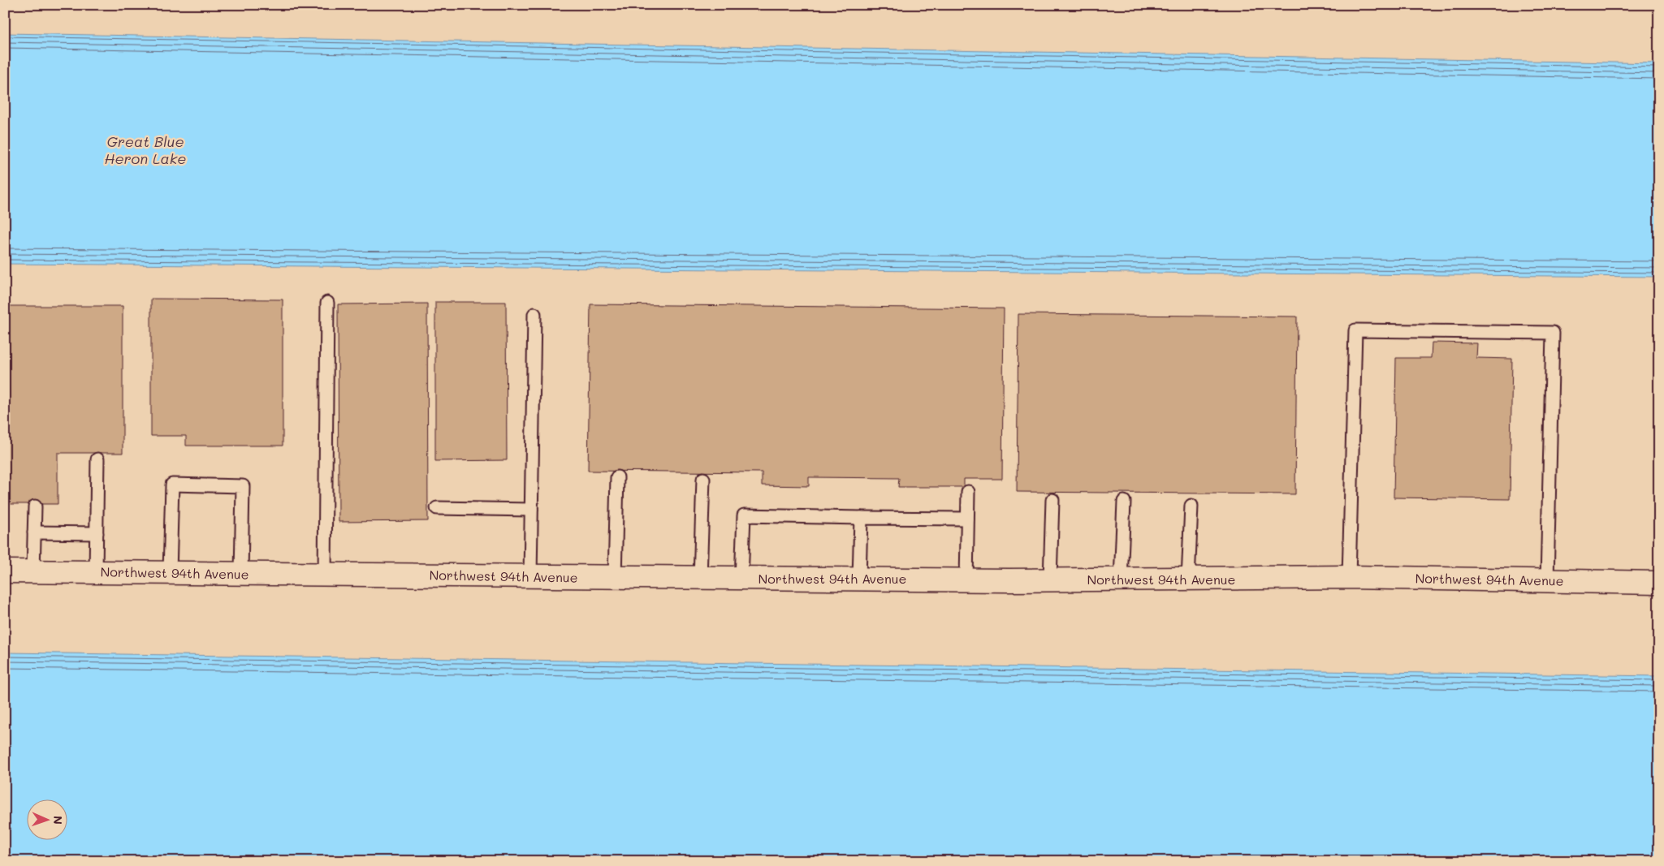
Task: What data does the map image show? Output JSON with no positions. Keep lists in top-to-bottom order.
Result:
{
  "streets": {
    "street": ["Northwest 94th Avenue"]
  },
  "water": ["Great Blue Heron Lake"],
  "north": "right"
}
